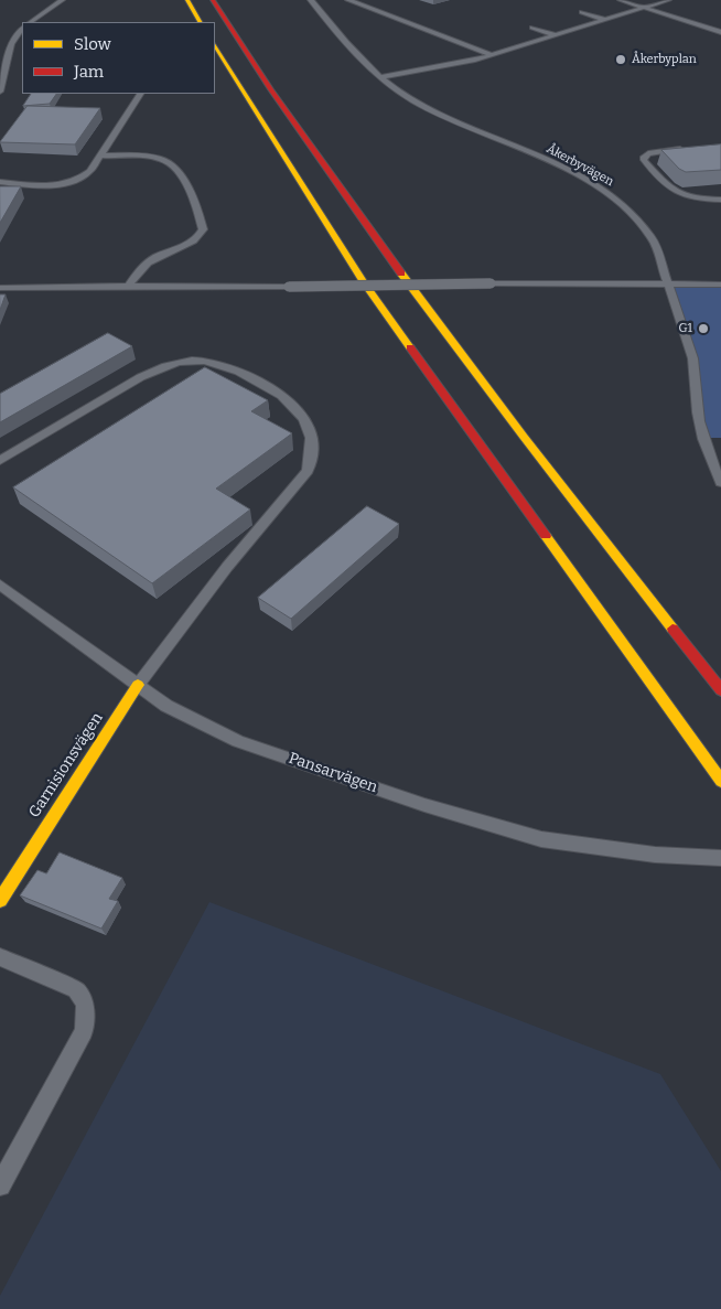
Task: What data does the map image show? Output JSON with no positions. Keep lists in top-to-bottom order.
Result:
{
  "streets": {
    "main road": ["Garnisionsvägen"],
    "lane": ["Åkerbyvägen", "Pansarvägen"]
  },
  "crossings": [
    ["Garnisionsvägen", "Pansarvägen"]
  ],
  "places": ["Åkerbyplan", "G1"],
  "legend": ["Slow", "Jam"]
}
